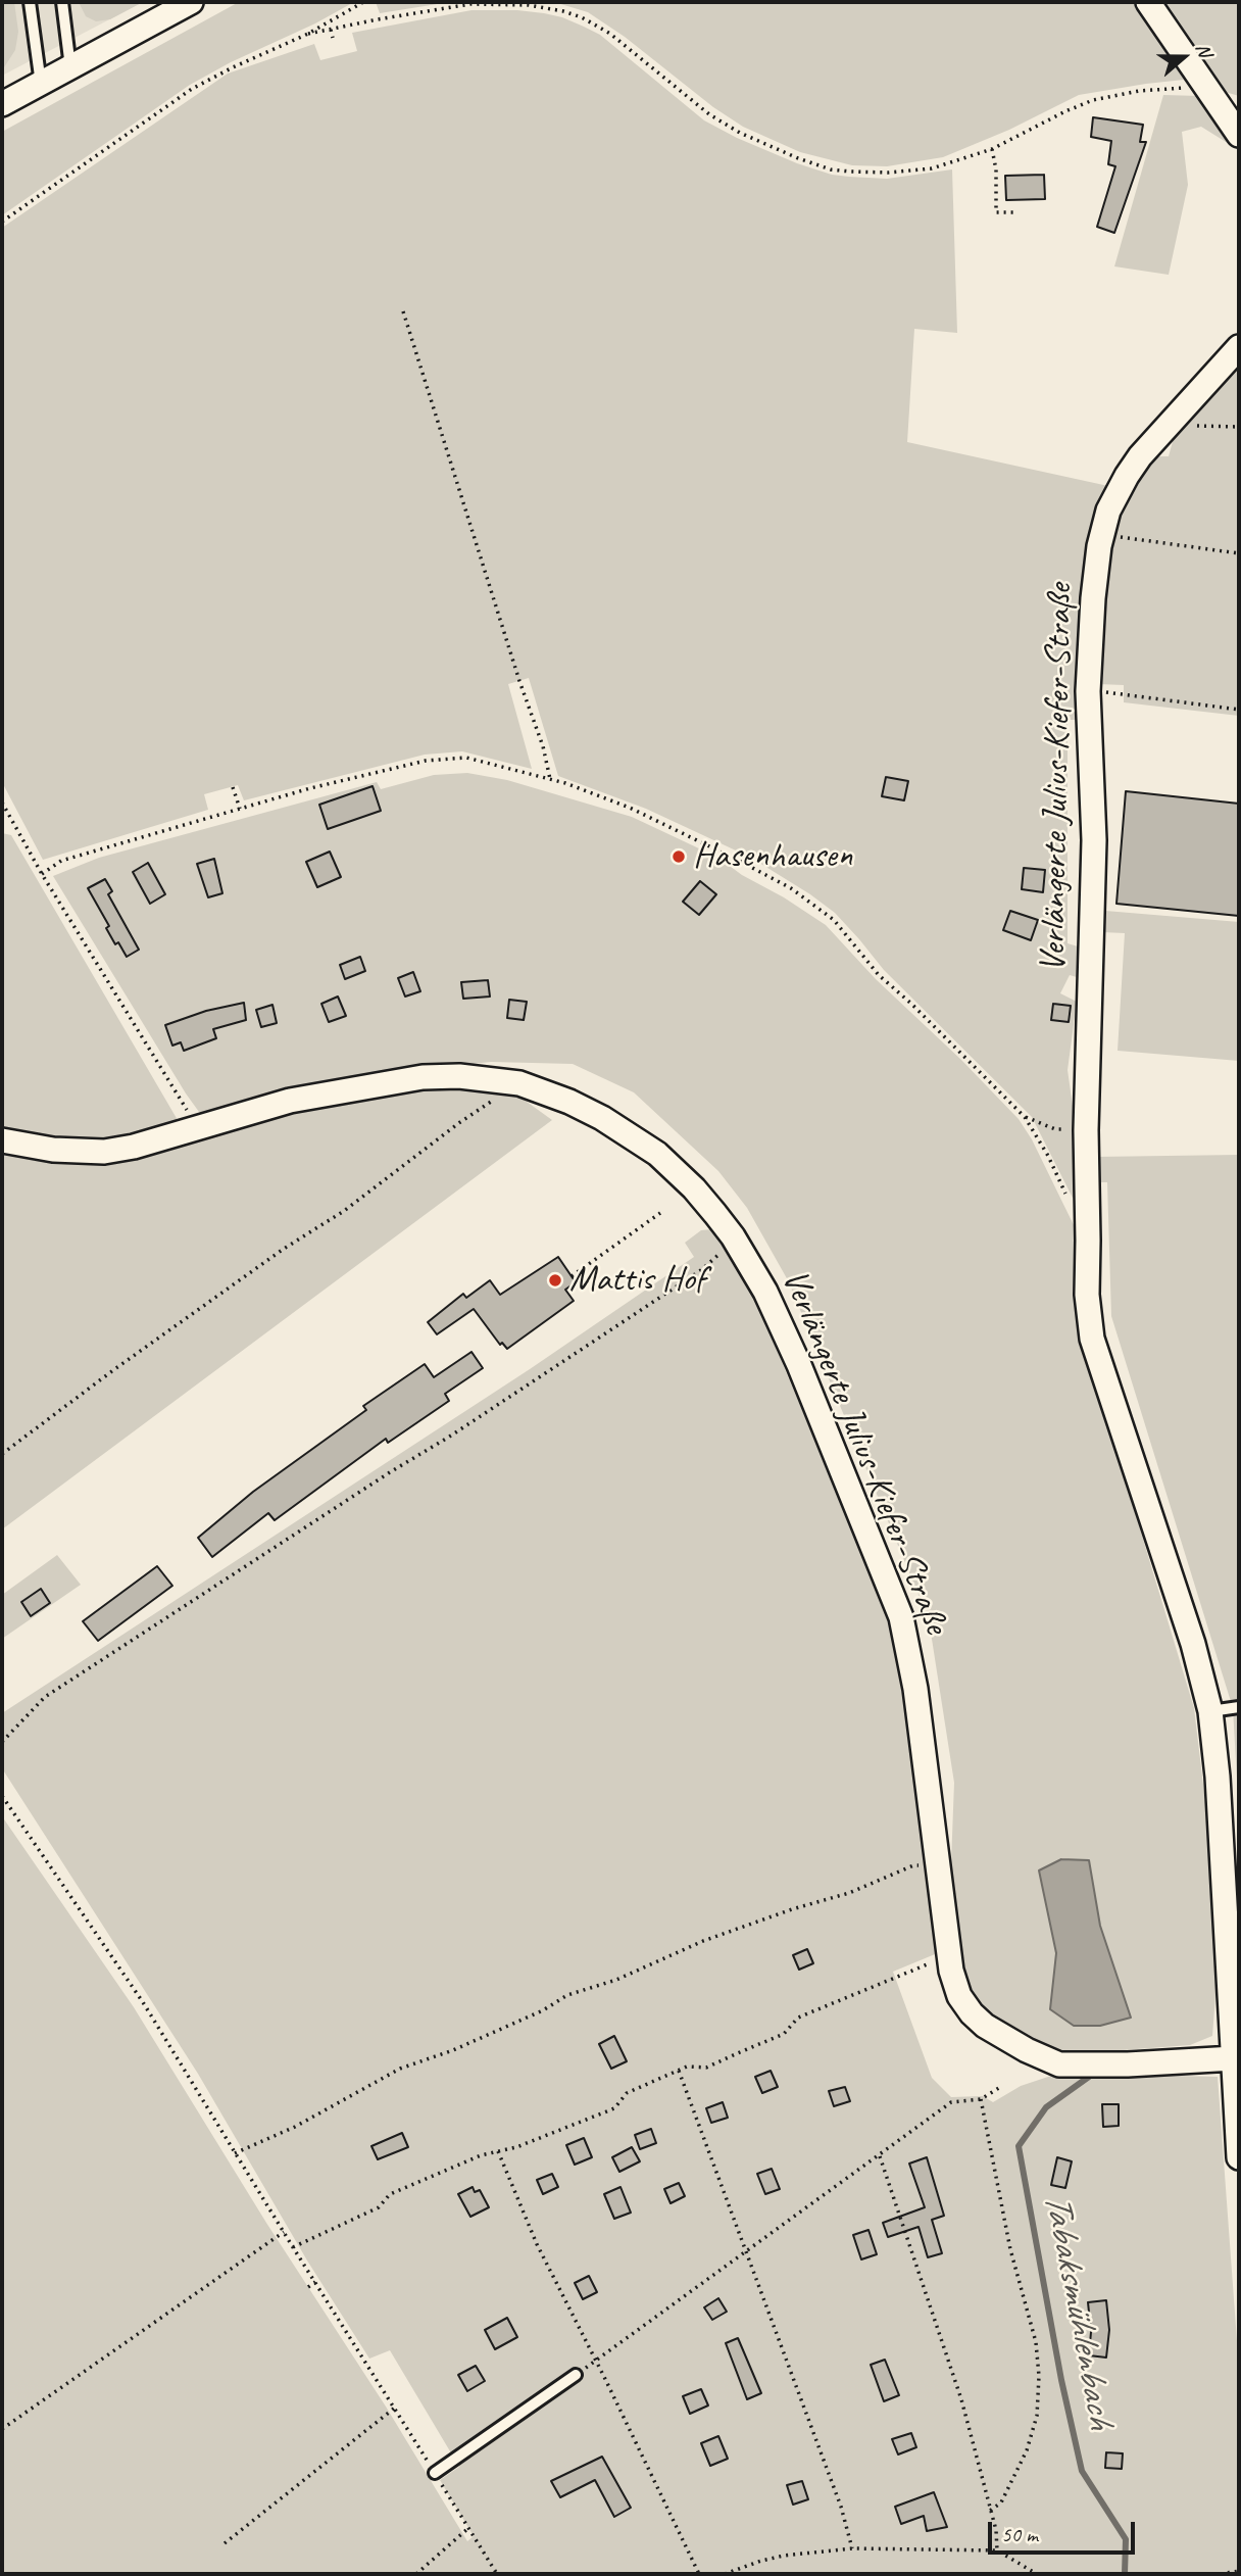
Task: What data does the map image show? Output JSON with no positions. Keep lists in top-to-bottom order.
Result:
{
  "streets": {
    "street": ["Verlängerte Julius-Kiefer-Straße"]
  },
  "water": ["Tabaksmühlenbach"],
  "places": ["Hasenhausen", "Mattis Hof"],
  "scale_bar": "50 m",
  "north": "right"
}
